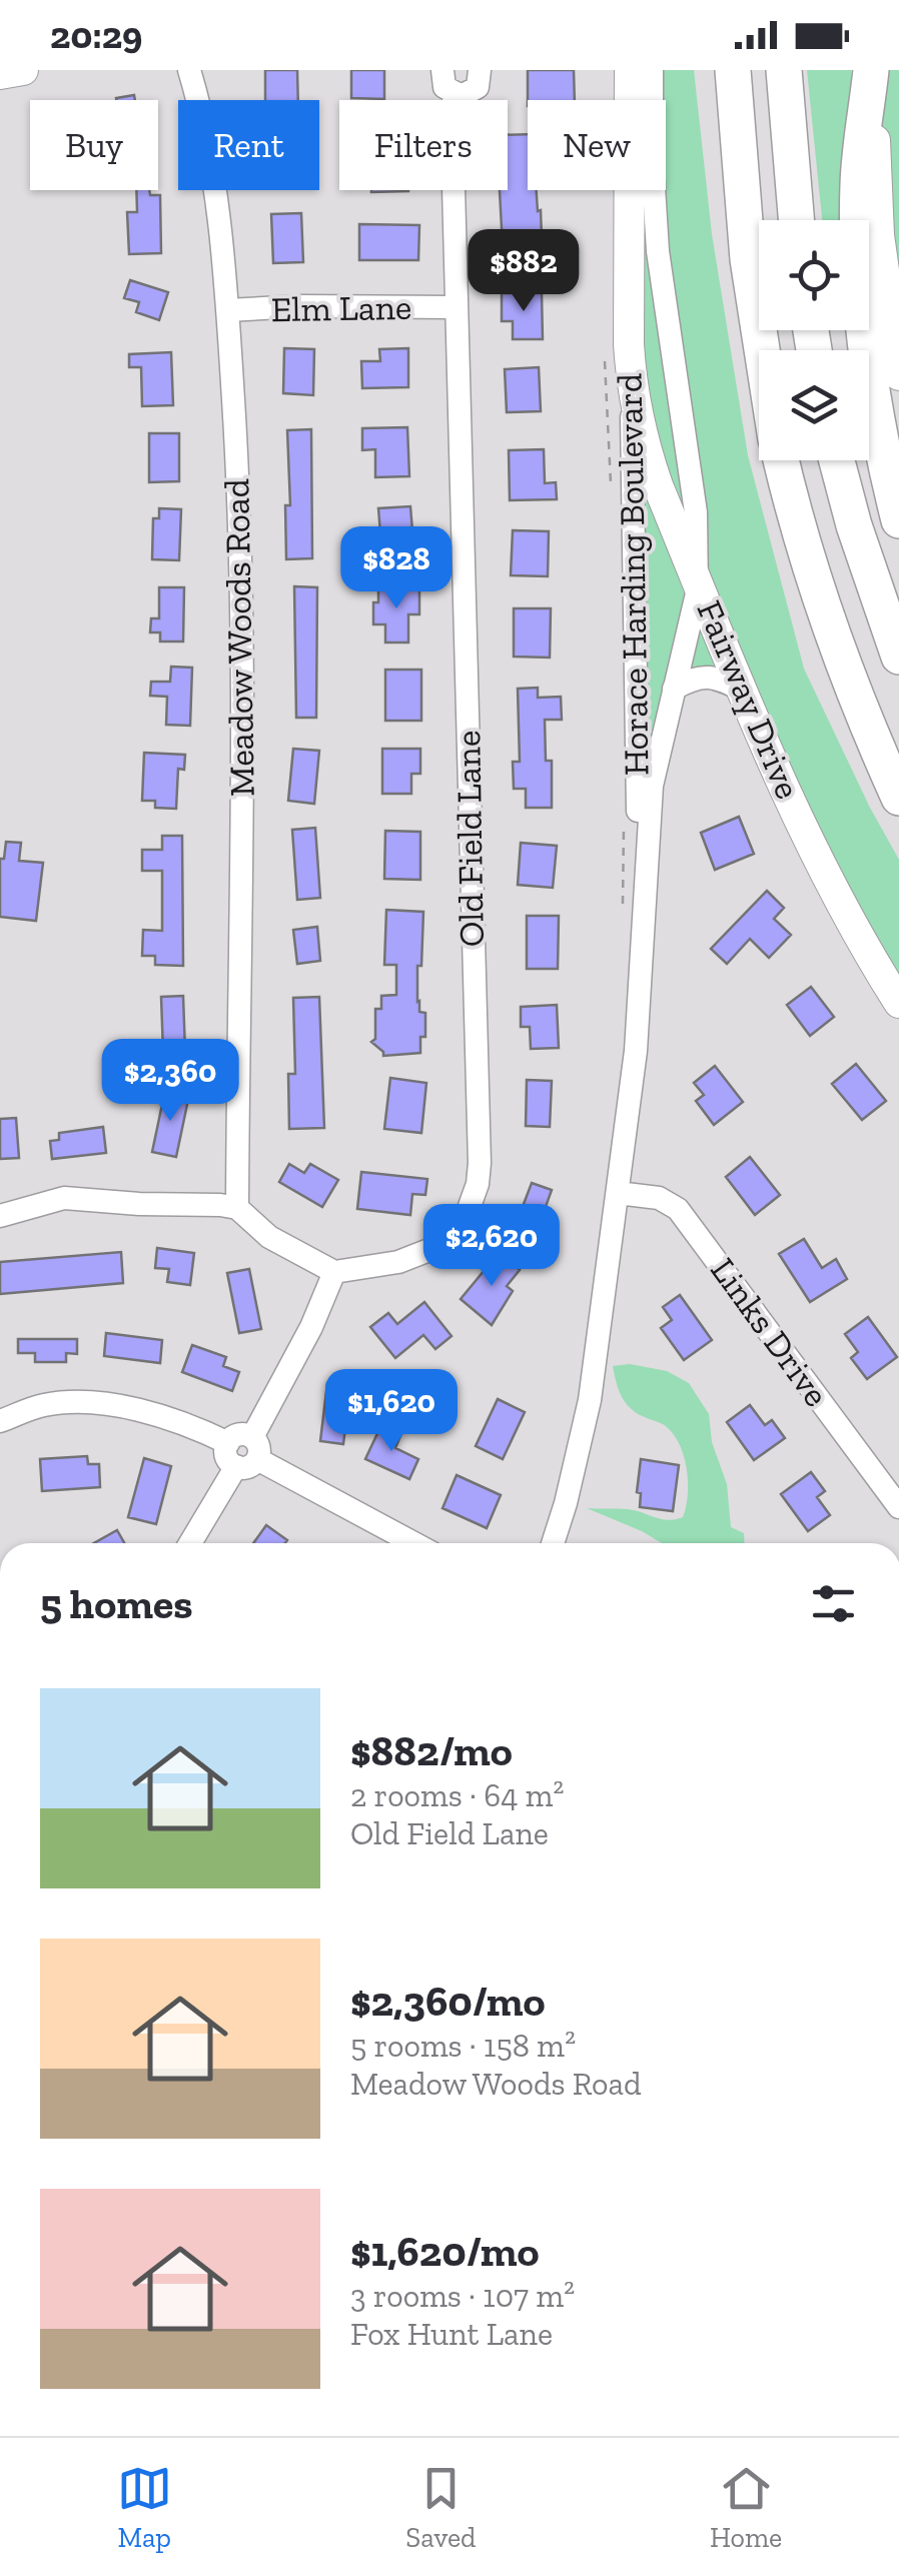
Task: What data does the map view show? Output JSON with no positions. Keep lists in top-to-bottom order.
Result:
{
  "streets": {
    "main road": ["Horace Harding Boulevard", "Fairway Drive"],
    "street": [
      "Elm Lane",
      "Meadow Woods Road",
      "Old Field Lane",
      "Links Drive"
    ]
  },
  "crossings": [
    ["Elm Lane", "Meadow Woods Road"],
    ["Elm Lane", "Old Field Lane"],
    ["Horace Harding Boulevard", "Fairway Drive"],
    ["Horace Harding Boulevard", "Links Drive"]
  ],
  "page": {
    "status": "20:29",
    "chip": [
      "Buy",
      "Rent",
      "Filters",
      "New"
    ],
    "price": [
      "$882",
      "$828",
      "$2,360",
      "$2,620",
      "$1,620"
    ],
    "heading": "5 homes",
    "list": [
      {
        "name": "$882/mo",
        "note": "2 rooms · 64 m² · Old Field Lane"
      },
      {
        "name": "$2,360/mo",
        "note": "5 rooms · 158 m² · Meadow Woods Road"
      },
      {
        "name": "$1,620/mo",
        "note": "3 rooms · 107 m² · Fox Hunt Lane"
      }
    ],
    "tabs": ["Map", "Saved", "Home"]
  }
}
